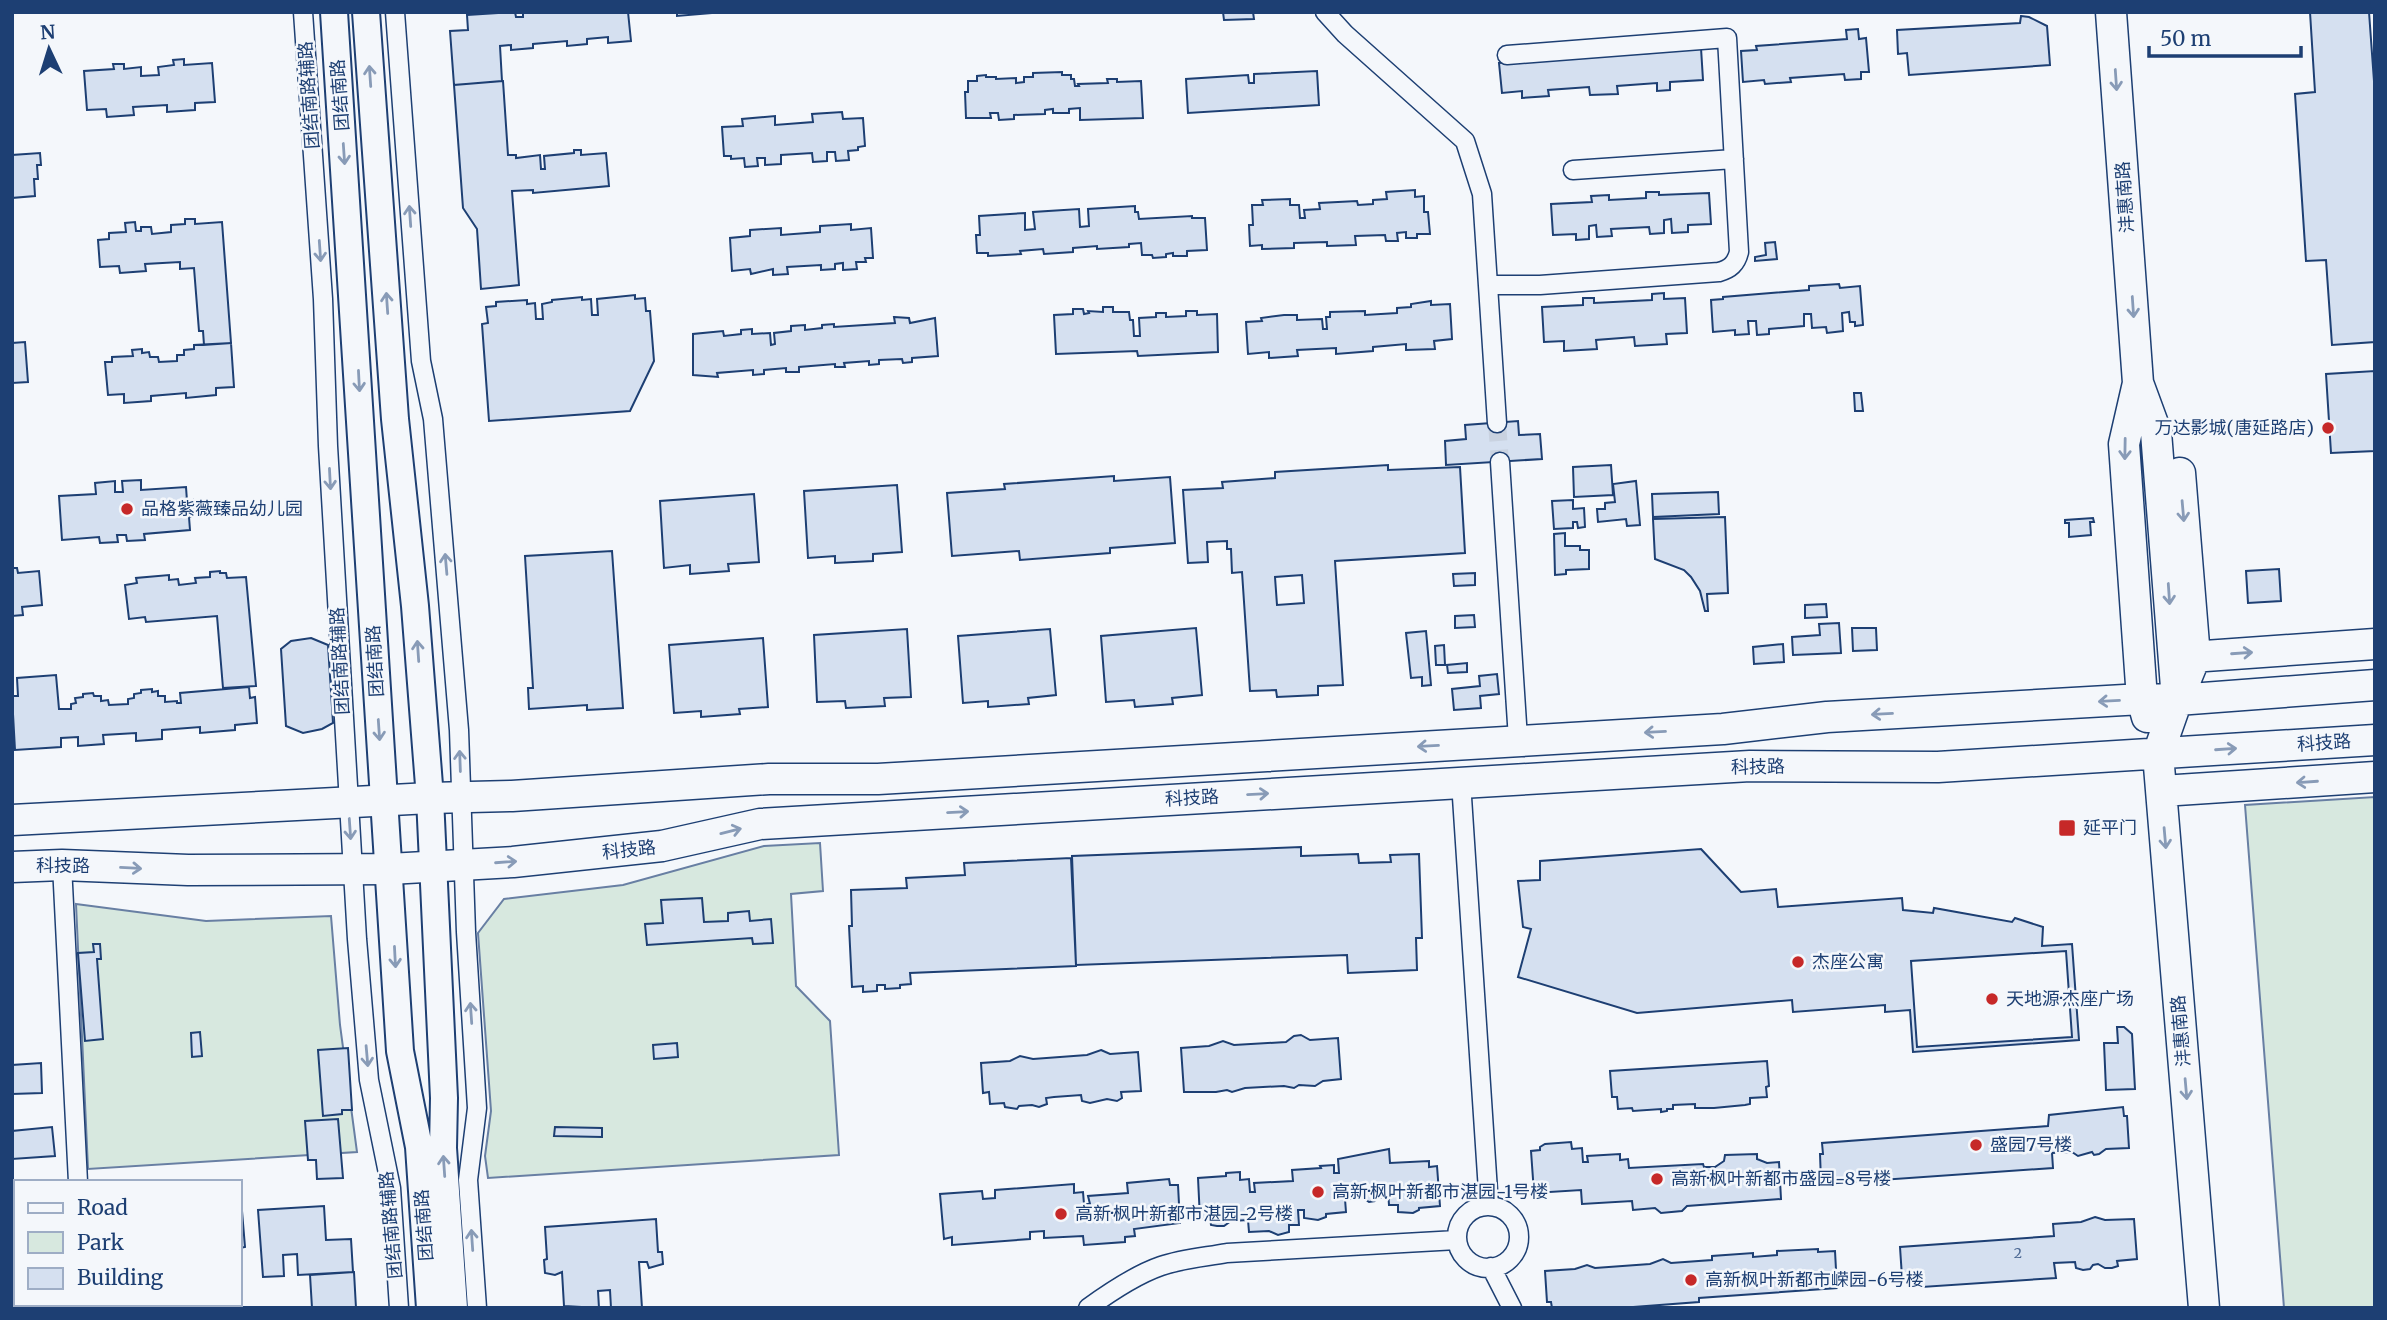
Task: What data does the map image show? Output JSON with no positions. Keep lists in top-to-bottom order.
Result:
{
  "streets": {
    "main road": ["团结南路", "沣惠南路", "科技路"],
    "street": ["团结南路辅路"]
  },
  "crossings": [
    ["团结南路辅路", "科技路"],
    ["团结南路", "科技路"],
    ["沣惠南路", "科技路"]
  ],
  "one_way": ["沣惠南路"],
  "places": {
    "other": [
      "万达影城(唐延路店)",
      "品格紫薇臻品幼儿园",
      "杰座公寓",
      "天地源·杰座广场",
      "盛园7号楼",
      "高新·枫叶新都市盛园-8号楼",
      "高新·枫叶新都市湛园-1号楼",
      "高新·枫叶新都市湛园-2号楼",
      "高新枫叶新都市嵘园-6号楼"
    ],
    "transit": ["延平门"]
  },
  "house_numbers": ["2"],
  "legend": ["Road", "Park", "Building"],
  "scale_bar": "50 m",
  "north": "top"
}
